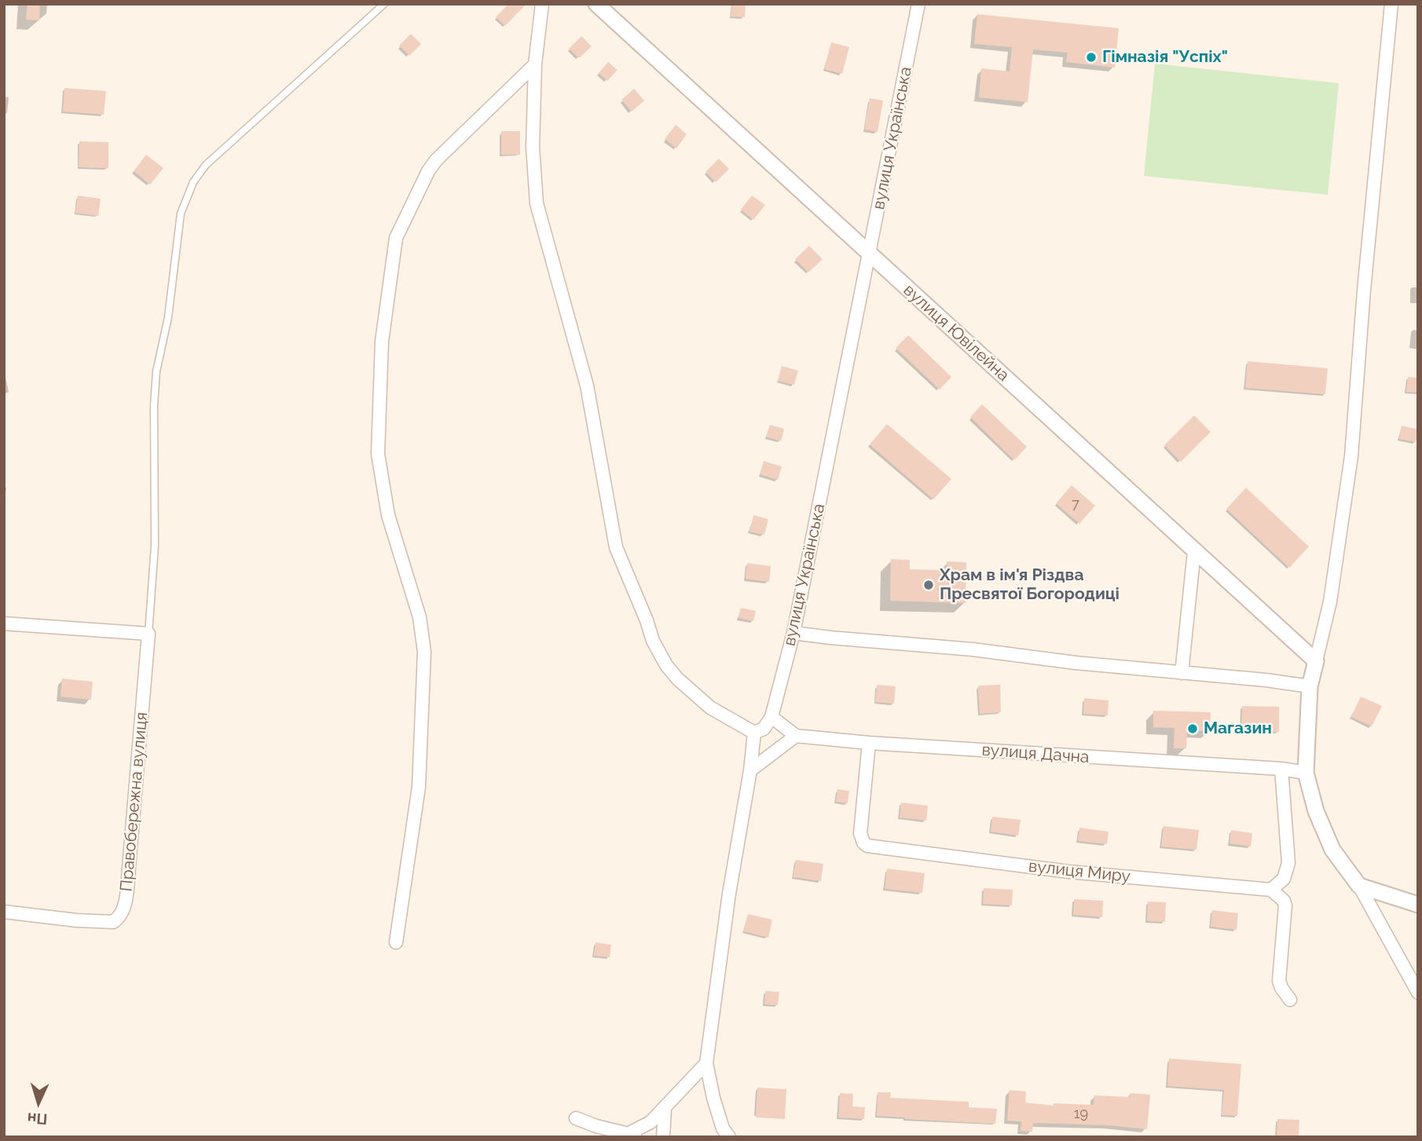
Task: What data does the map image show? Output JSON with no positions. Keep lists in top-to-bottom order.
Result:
{
  "streets": {
    "street": [
      "вулиця Українська",
      "вулиця Ювілейна",
      "вулиця Дачна",
      "Правобережна вулиця",
      "вулиця Миру"
    ]
  },
  "crossings": [
    ["вулиця Українська", "вулиця Ювілейна"],
    ["вулиця Дачна", "вулиця Миру"]
  ],
  "places": ["Гімназія \"Успіх\"", "Храм в ім'я Різдва Пресвятої Богородиці", "Магазин"],
  "house_numbers": ["7", "19"],
  "north": "bottom"
}
